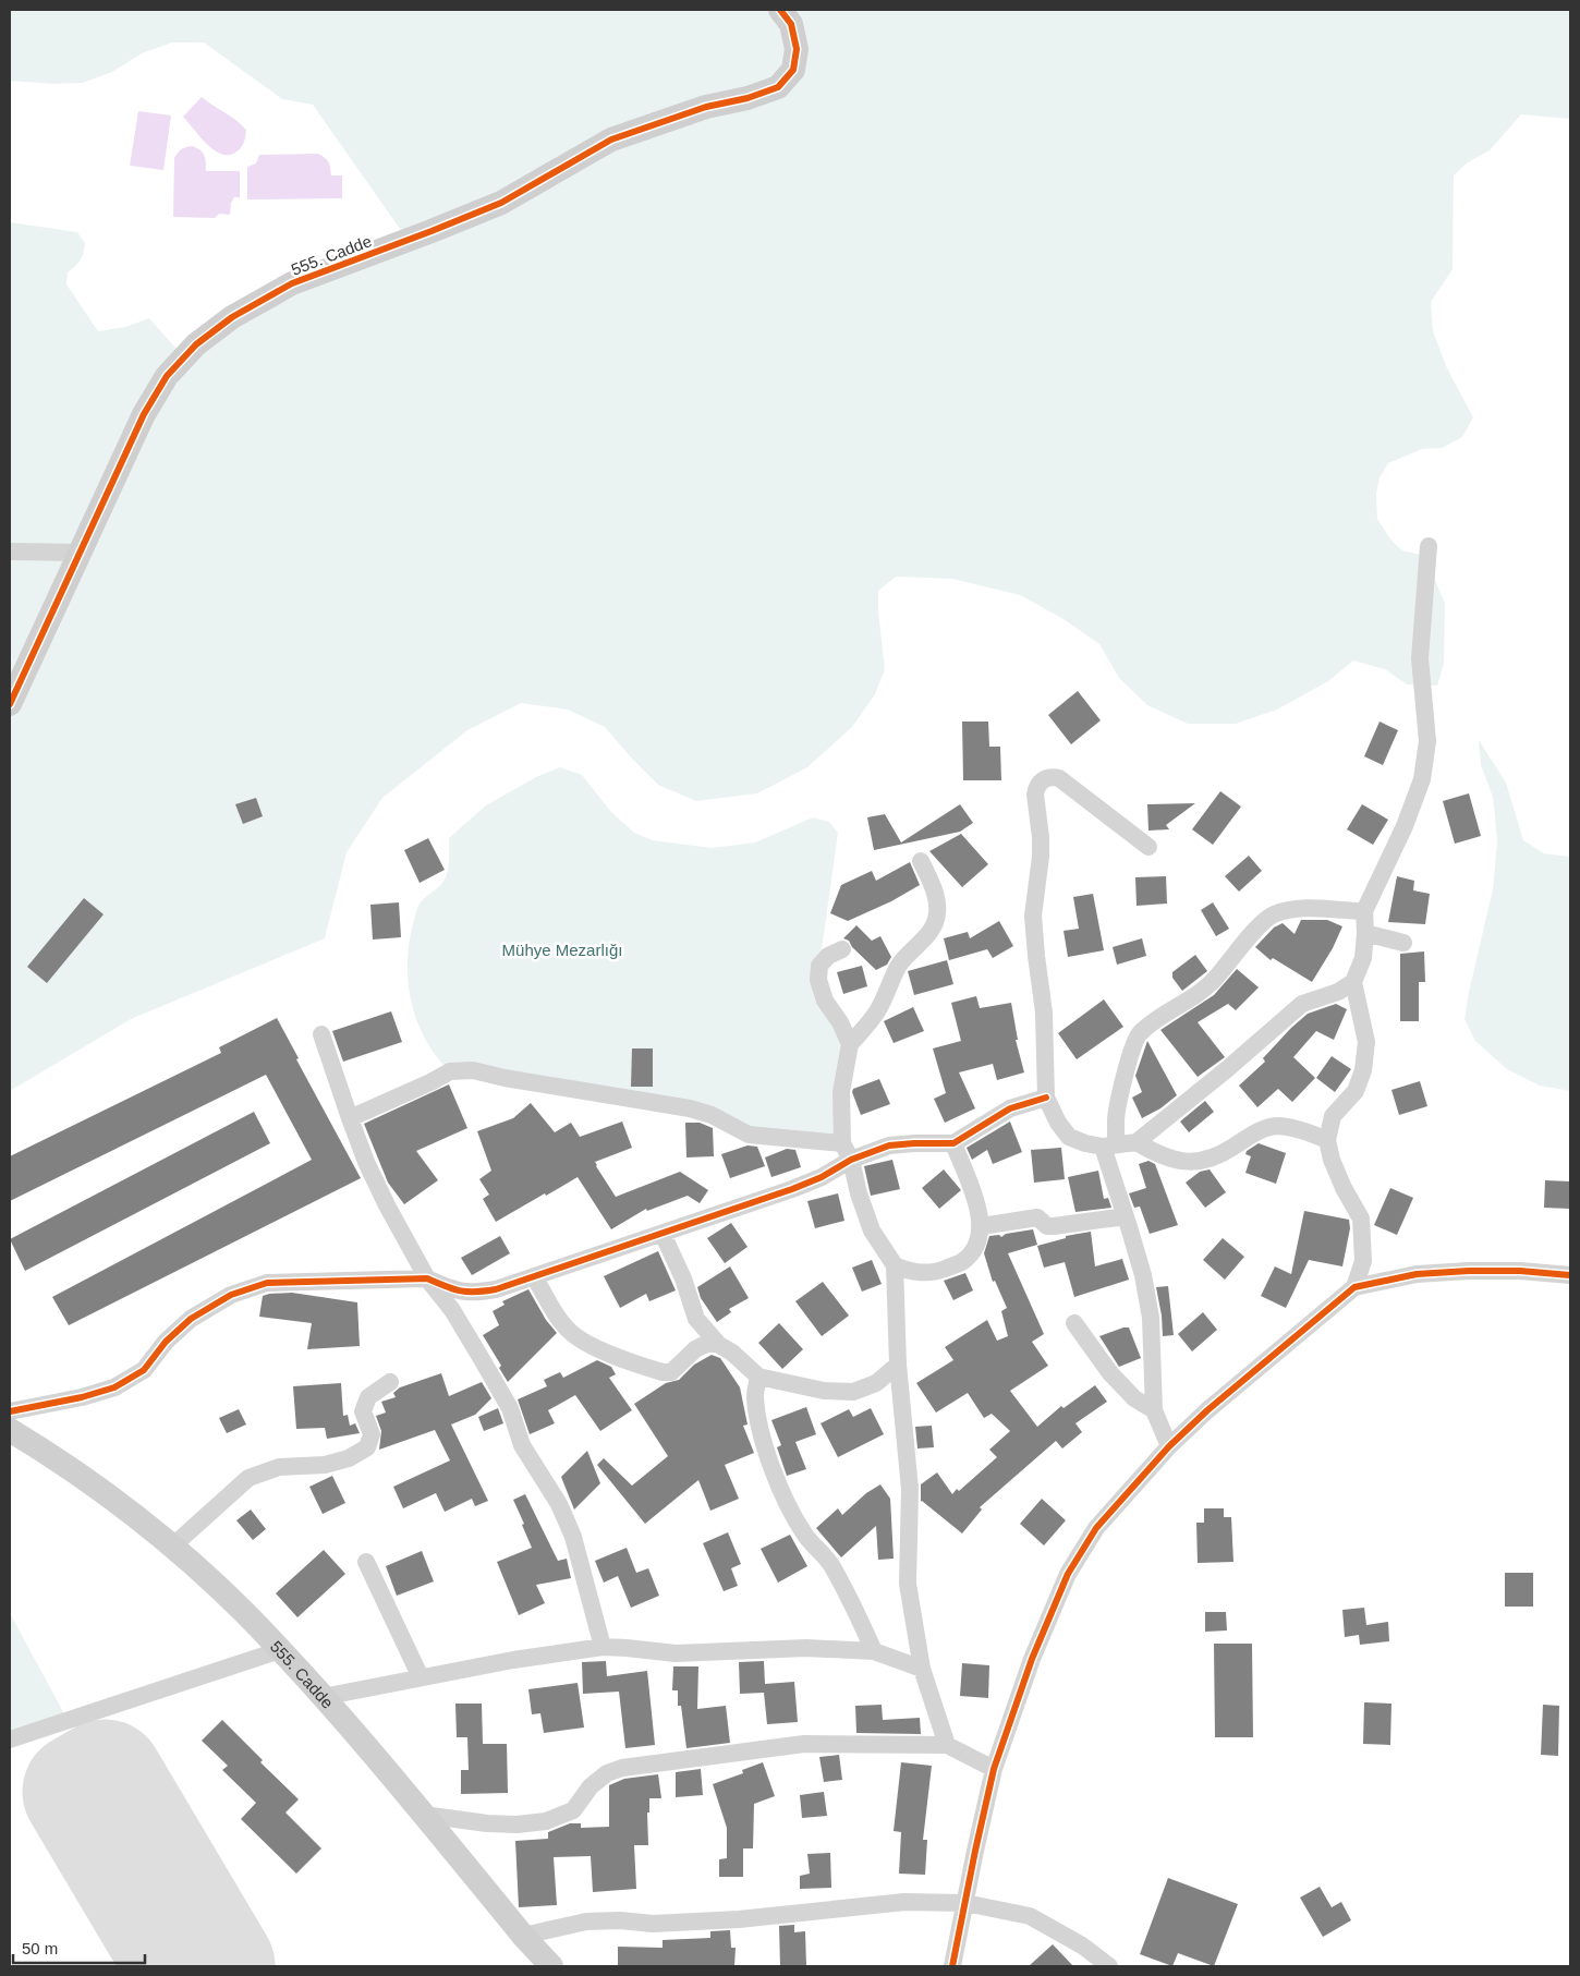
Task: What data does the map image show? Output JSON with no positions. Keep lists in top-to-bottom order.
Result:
{
  "streets": {
    "street": ["555. Cadde"]
  },
  "parks": ["Mühye Mezarlığı"],
  "scale_bar": "50 m"
}
